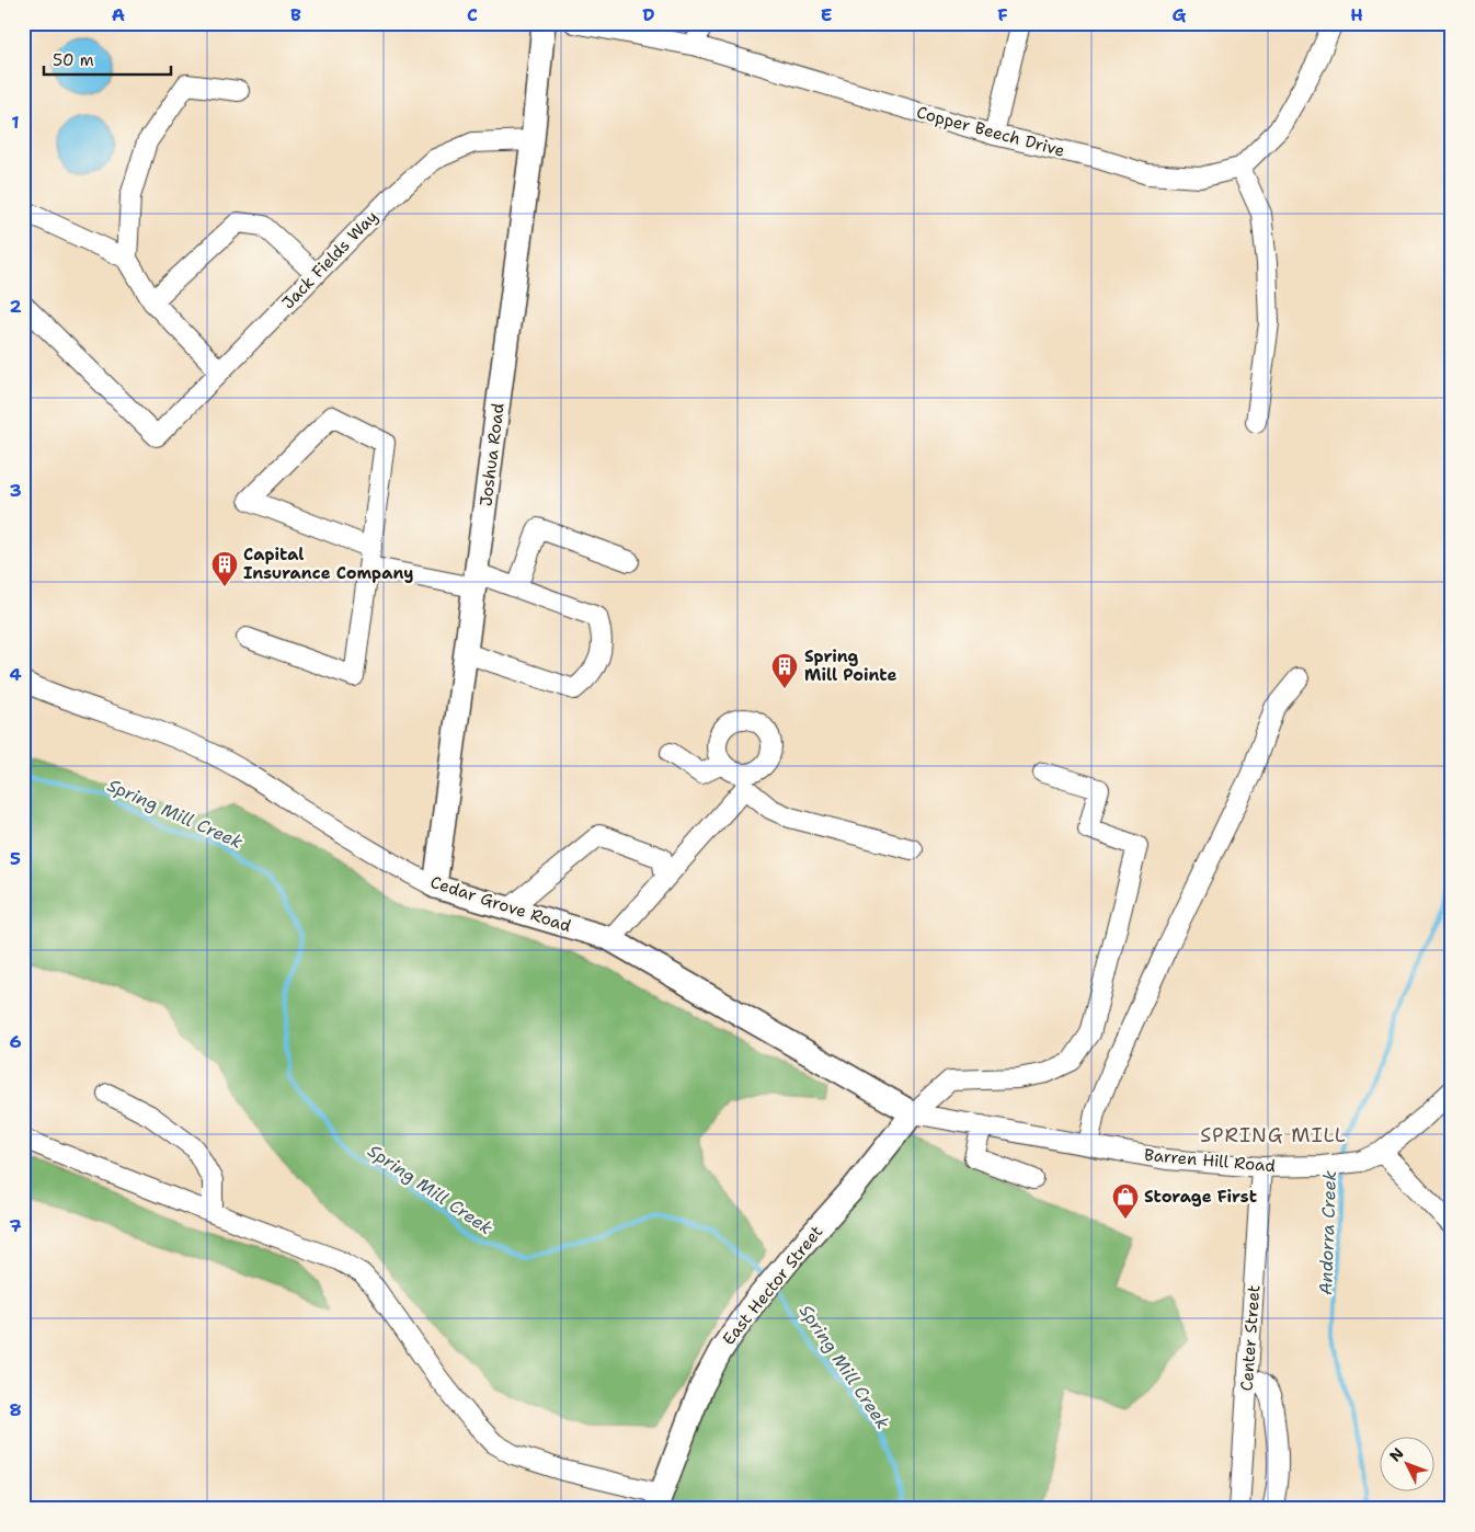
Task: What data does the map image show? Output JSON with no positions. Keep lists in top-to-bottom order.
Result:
{
  "streets": {
    "main road": ["Joshua Road", "Cedar Grove Road", "East Hector Street"],
    "street": [
      "Copper Beech Drive",
      "Jack Fields Way",
      "Barren Hill Road",
      "Center Street"
    ]
  },
  "crossings": [
    ["Jack Fields Way", "Joshua Road"],
    ["Joshua Road", "Cedar Grove Road"],
    ["Cedar Grove Road", "Barren Hill Road"],
    ["Cedar Grove Road", "East Hector Street"],
    ["Barren Hill Road", "East Hector Street"],
    ["Barren Hill Road", "Center Street"]
  ],
  "districts": ["SPRING MILL"],
  "water": ["Spring Mill Creek", "Andorra Creek"],
  "places": {
    "building": ["Capital Insurance Company", "Spring Mill Pointe"],
    "shop": ["Storage First"]
  },
  "scale_bar": "50 m",
  "north": "top left",
  "grid": {
    "columns": [
      "A",
      "B",
      "C",
      "D",
      "E",
      "F",
      "G",
      "H"
    ],
    "rows": [
      "1",
      "2",
      "3",
      "4",
      "5",
      "6",
      "7",
      "8"
    ]
  }
}
